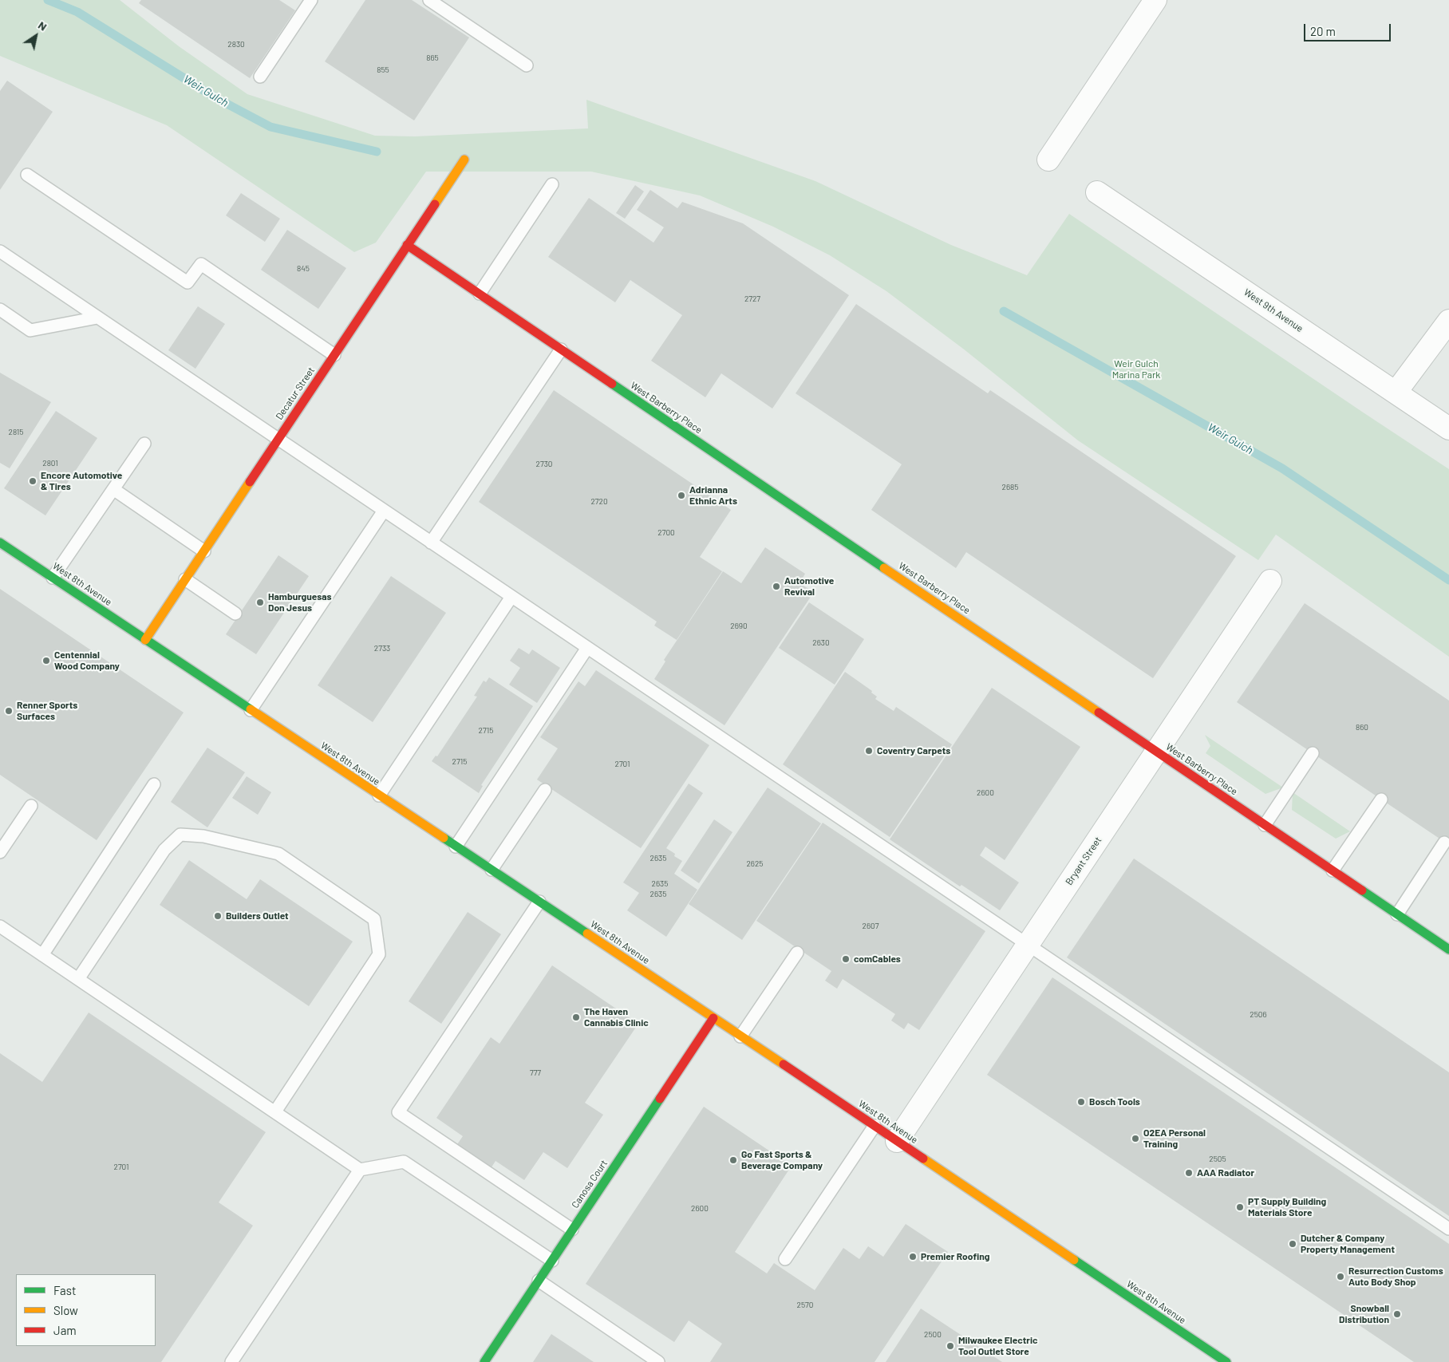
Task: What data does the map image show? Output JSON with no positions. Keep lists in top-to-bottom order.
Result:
{
  "streets": {
    "street": [
      "West 9th Avenue",
      "Decatur Street",
      "West Barberry Place",
      "West 8th Avenue",
      "Bryant Street",
      "Canosa Court"
    ]
  },
  "crossings": [
    ["Decatur Street", "West Barberry Place"],
    ["Decatur Street", "West 8th Avenue"],
    ["West Barberry Place", "Bryant Street"],
    ["West 8th Avenue", "Bryant Street"],
    ["West 8th Avenue", "Canosa Court"]
  ],
  "water": ["Weir Gulch"],
  "parks": ["Weir Gulch Marina Park"],
  "places": [
    "Encore Automotive & Tires",
    "Adrianna Ethnic Arts",
    "Automotive Revival",
    "Hamburguesas Don Jesus",
    "Centennial Wood Company",
    "Renner Sports Surfaces",
    "Coventry Carpets",
    "Builders Outlet",
    "comCables",
    "The Haven Cannabis Clinic",
    "Bosch Tools",
    "O2EA Personal Training",
    "Go Fast Sports & Beverage Company",
    "AAA Radiator",
    "PT Supply Building Materials Store",
    "Dutcher & Company Property Management",
    "Premier Roofing",
    "Resurrection Customs Auto Body Shop",
    "Snowball Distribution",
    "Milwaukee Electric Tool Outlet Store"
  ],
  "house_numbers": [
    "2830",
    "865",
    "855",
    "845",
    "2727",
    "2815",
    "2801",
    "2730",
    "2685",
    "2720",
    "2700",
    "2690",
    "2630",
    "2733",
    "860",
    "2715",
    "2715",
    "2701",
    "2600",
    "2635",
    "2625",
    "2635",
    "2635",
    "2607",
    "2506",
    "777",
    "2505",
    "2701",
    "2600",
    "2570",
    "2500"
  ],
  "legend": ["Fast", "Slow", "Jam"],
  "scale_bar": "20 m",
  "north": "top right"
}
